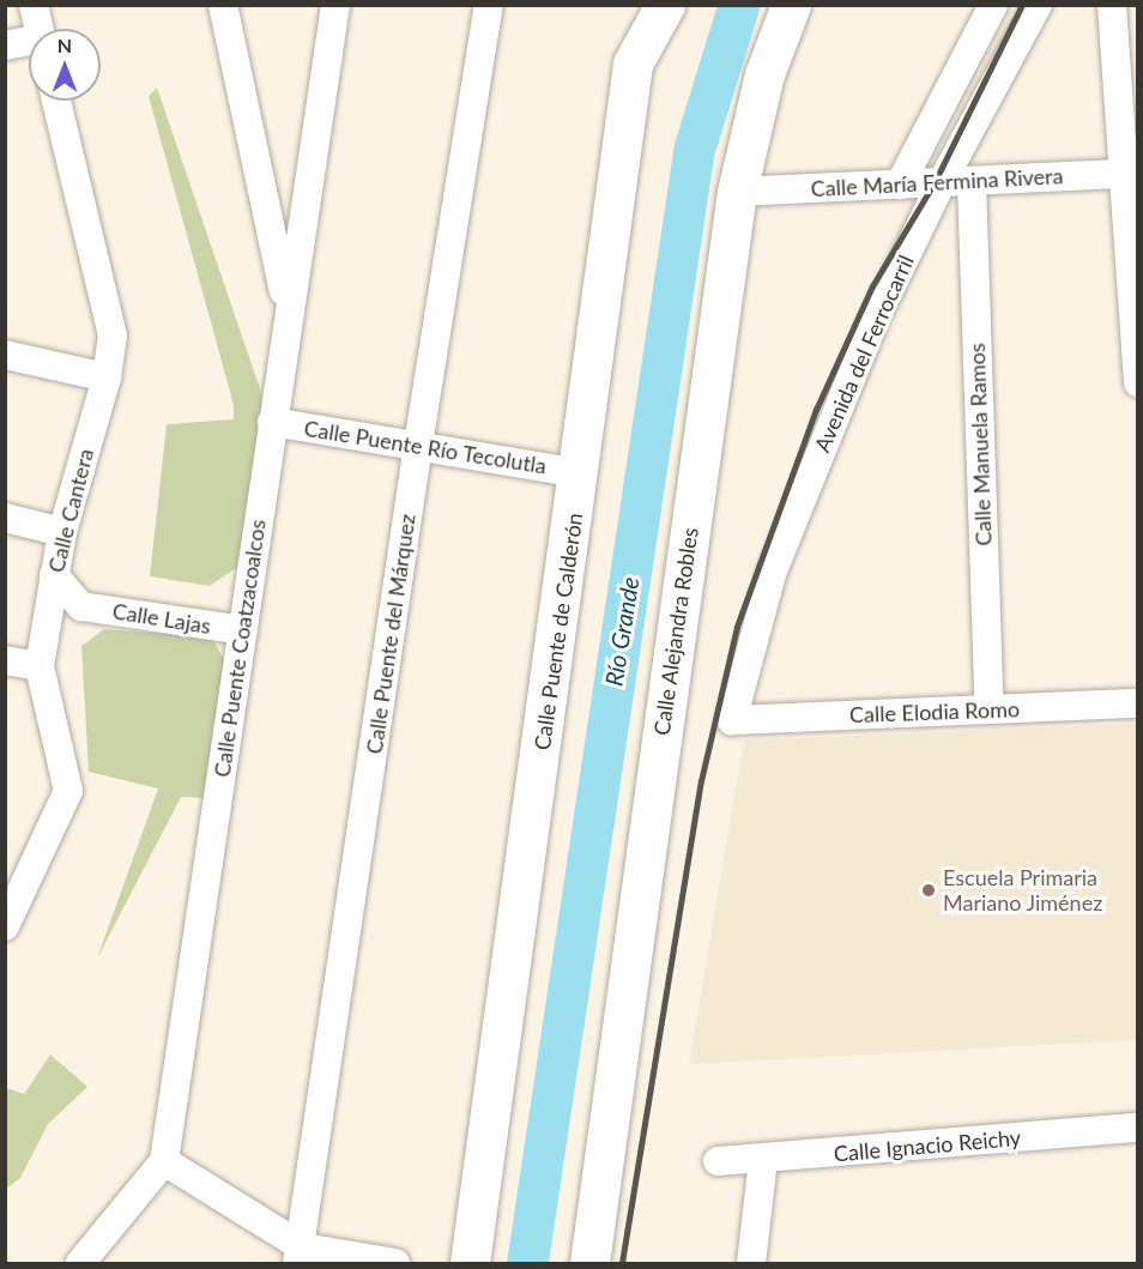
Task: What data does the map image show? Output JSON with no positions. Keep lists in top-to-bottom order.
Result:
{
  "streets": {
    "main road": ["Calle Puente de Calderón", "Calle Alejandra Robles"],
    "street": [
      "Calle María Fermina Rivera",
      "Avenida del Ferrocarril",
      "Calle Manuela Ramos",
      "Calle Puente Río Tecolutla",
      "Calle Cantera",
      "Calle Lajas",
      "Calle Puente del Márquez",
      "Calle Puente Coatzacoalcos",
      "Calle Elodia Romo",
      "Calle Ignacio Reichy"
    ]
  },
  "crossings": [
    ["Calle María Fermina Rivera", "Avenida del Ferrocarril"],
    ["Calle María Fermina Rivera", "Calle Manuela Ramos"],
    ["Calle María Fermina Rivera", "Calle Alejandra Robles"],
    ["Avenida del Ferrocarril", "Calle Elodia Romo"],
    ["Calle Manuela Ramos", "Calle Elodia Romo"],
    ["Calle Puente Río Tecolutla", "Calle Puente de Calderón"],
    ["Calle Puente Río Tecolutla", "Calle Puente del Márquez"],
    ["Calle Puente Río Tecolutla", "Calle Puente Coatzacoalcos"],
    ["Calle Cantera", "Calle Lajas"],
    ["Calle Lajas", "Calle Puente Coatzacoalcos"]
  ],
  "water": ["Río Grande"],
  "places": ["Escuela Primaria Mariano Jiménez"],
  "north": "top"
}
